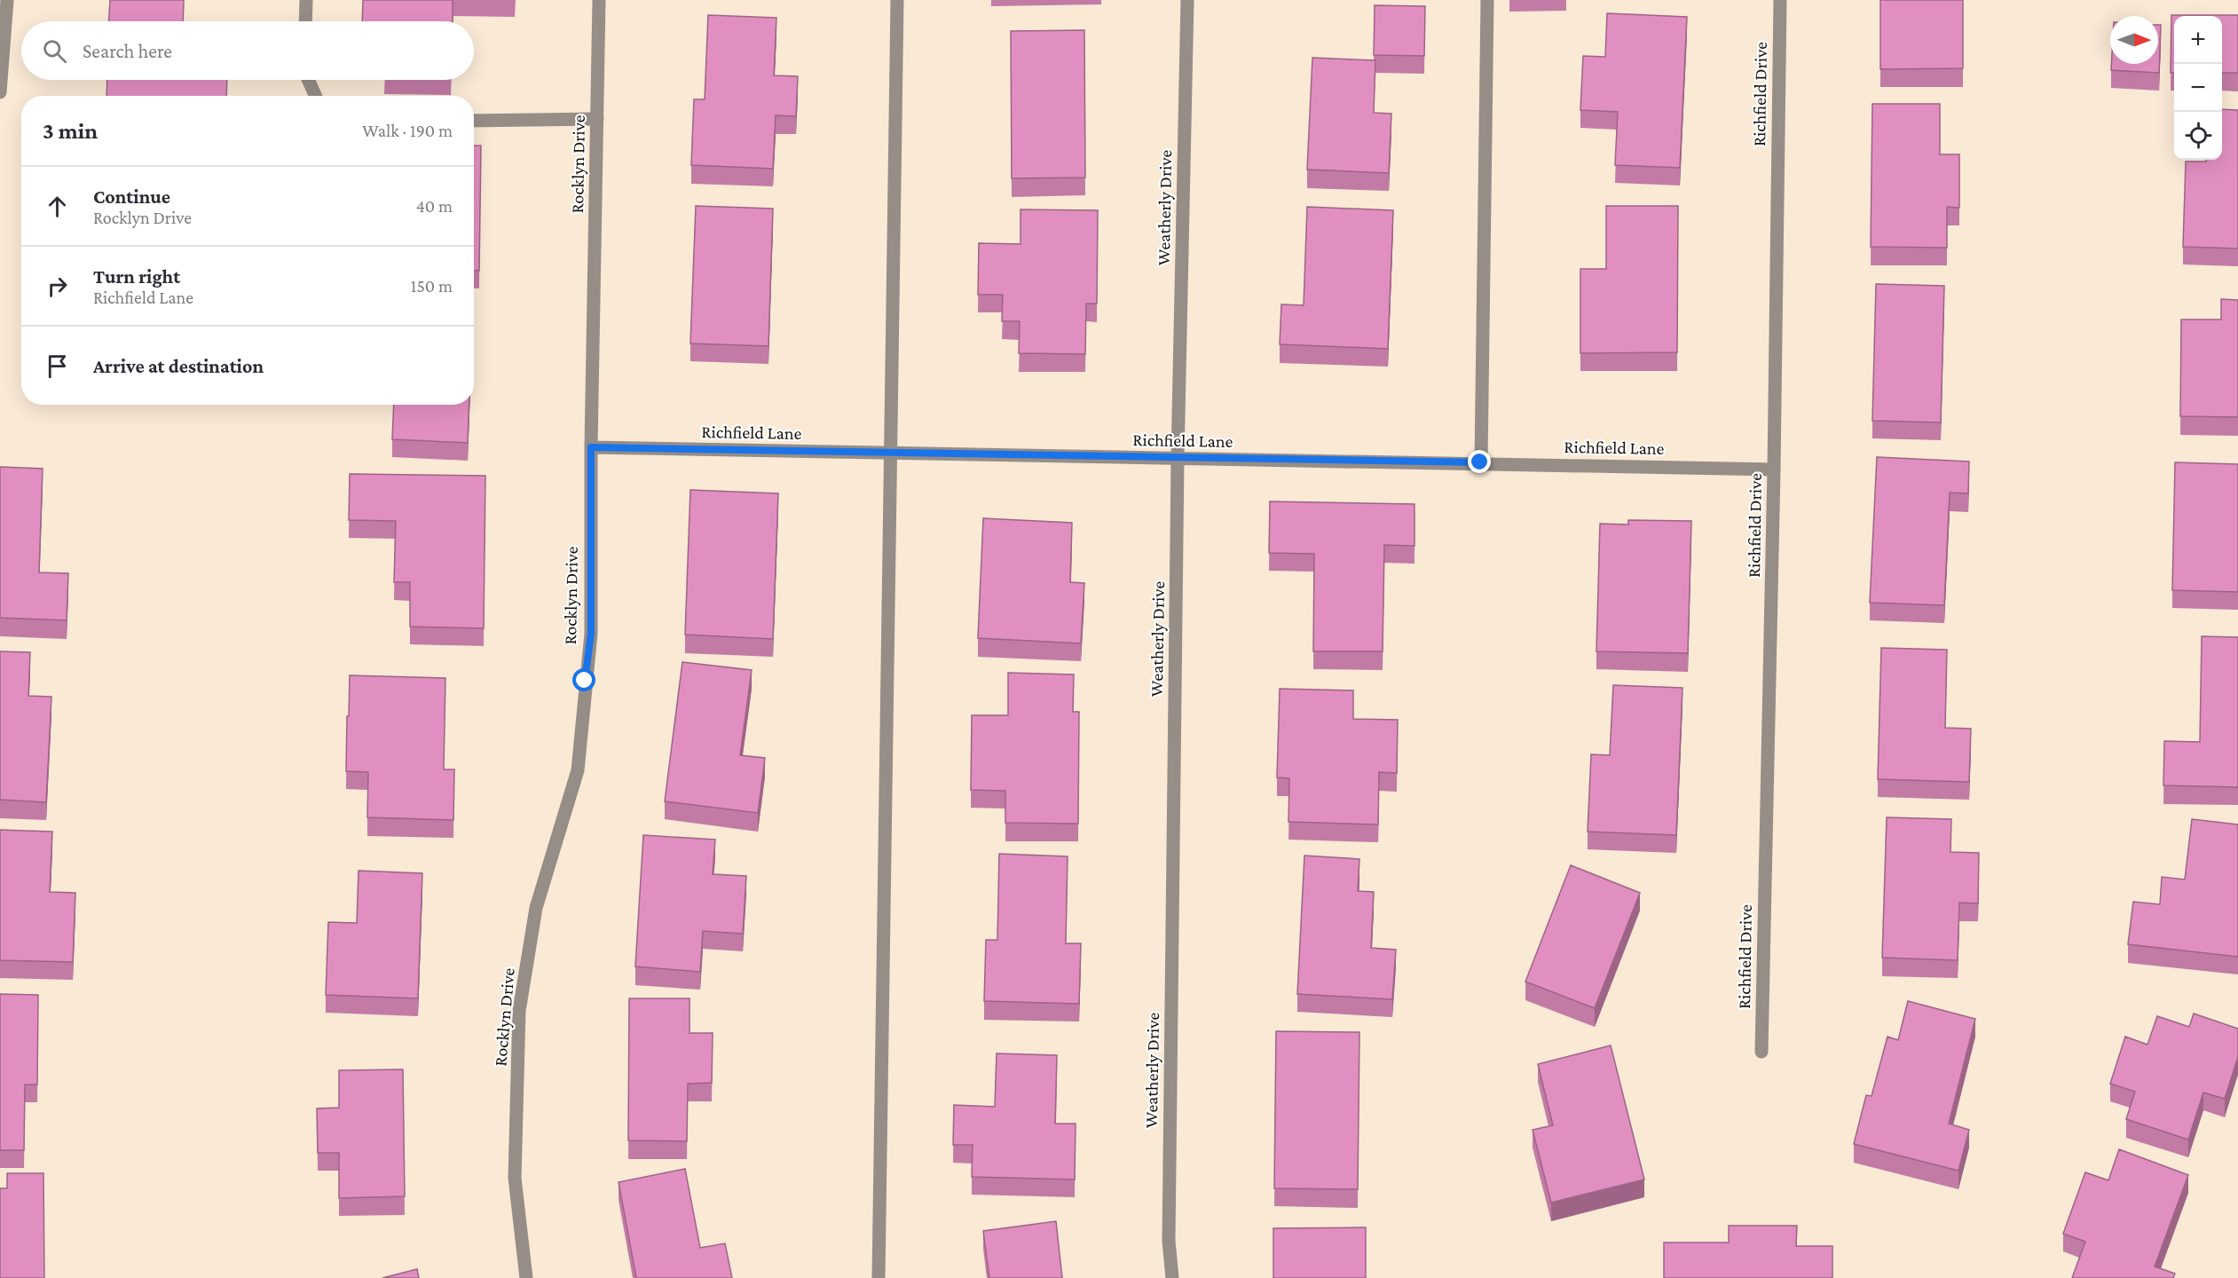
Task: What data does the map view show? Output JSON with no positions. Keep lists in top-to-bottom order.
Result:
{
  "streets": {
    "street": [
      "Richfield Drive",
      "Rocklyn Drive",
      "Weatherly Drive",
      "Richfield Lane"
    ]
  },
  "crossings": [
    ["Richfield Drive", "Richfield Lane"],
    ["Rocklyn Drive", "Richfield Lane"],
    ["Weatherly Drive", "Richfield Lane"]
  ],
  "north": "right",
  "page": {
    "map_buttons": ["+", "−"],
    "search": "Search here",
    "heading": ["3 min", "Walk · 190 m"],
    "list": [
      ["Continue", "Rocklyn Drive", "40 m"],
      ["Turn right", "Richfield Lane", "150 m"],
      "Arrive at destination"
    ]
  }
}
